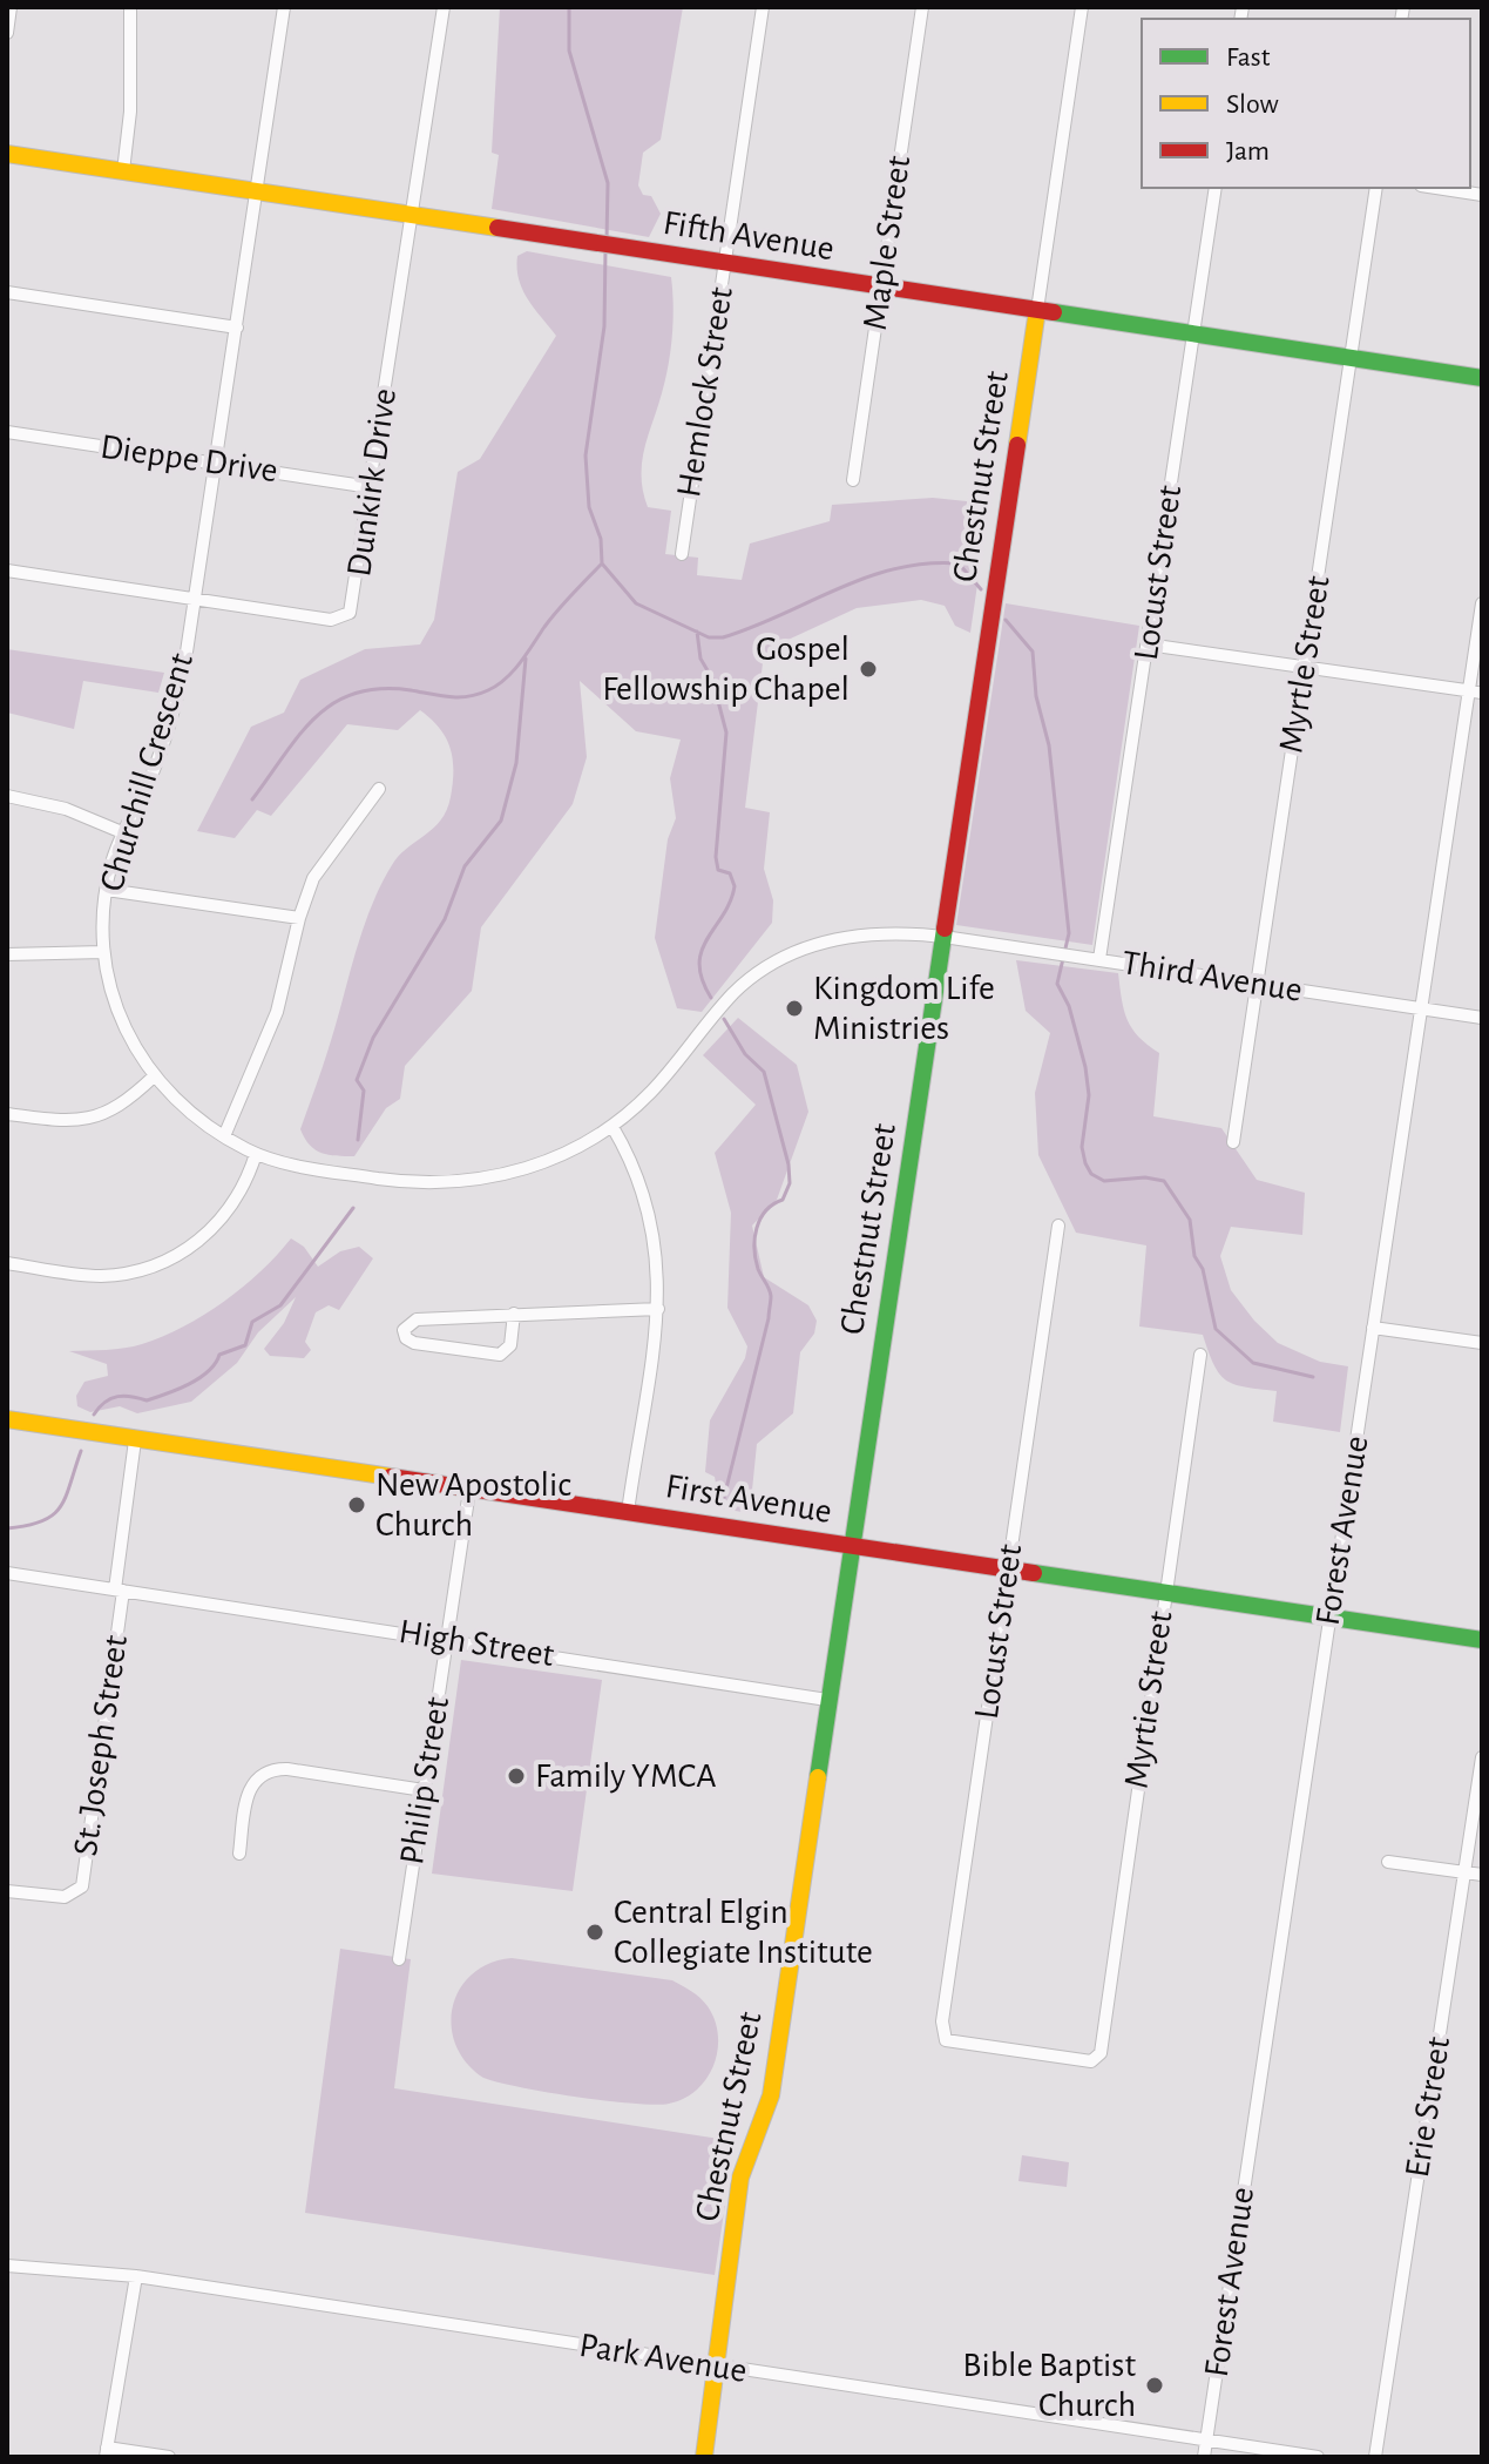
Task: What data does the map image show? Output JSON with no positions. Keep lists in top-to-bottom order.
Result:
{
  "streets": {
    "street": [
      "Fifth Avenue",
      "Maple Street",
      "Hemlock Street",
      "Dieppe Drive",
      "Chestnut Street",
      "Dunkirk Drive",
      "Locust Street",
      "Myrtle Street",
      "Churchill Crescent",
      "Third Avenue",
      "First Avenue",
      "Forest Avenue",
      "High Street",
      "Myrtie Street",
      "St. Joseph Street",
      "Philip Street",
      "Erie Street",
      "Park Avenue"
    ]
  },
  "crossings": [
    ["Fifth Avenue", "Maple Street"],
    ["Fifth Avenue", "Hemlock Street"],
    ["Fifth Avenue", "Chestnut Street"],
    ["Fifth Avenue", "Dunkirk Drive"],
    ["Fifth Avenue", "Locust Street"],
    ["Fifth Avenue", "Myrtle Street"],
    ["Fifth Avenue", "Churchill Crescent"],
    ["Dieppe Drive", "Dunkirk Drive"],
    ["Dieppe Drive", "Churchill Crescent"],
    ["Chestnut Street", "Churchill Crescent"],
    ["Chestnut Street", "Third Avenue"],
    ["Chestnut Street", "First Avenue"],
    ["Chestnut Street", "High Street"],
    ["Chestnut Street", "Park Avenue"],
    ["Dunkirk Drive", "Churchill Crescent"],
    ["Locust Street", "Third Avenue"],
    ["Locust Street", "First Avenue"],
    ["Locust Street", "Myrtie Street"],
    ["Myrtle Street", "Third Avenue"],
    ["Churchill Crescent", "Third Avenue"],
    ["Third Avenue", "Forest Avenue"],
    ["First Avenue", "Forest Avenue"],
    ["First Avenue", "Myrtie Street"],
    ["First Avenue", "St. Joseph Street"],
    ["First Avenue", "Philip Street"],
    ["Forest Avenue", "Park Avenue"],
    ["High Street", "St. Joseph Street"],
    ["High Street", "Philip Street"]
  ],
  "places": [
    "Gospel Fellowship Chapel",
    "Kingdom Life Ministries",
    "New Apostolic Church",
    "Family YMCA",
    "Central Elgin Collegiate Institute",
    "Bible Baptist Church"
  ],
  "legend": ["Fast", "Slow", "Jam"]
}
